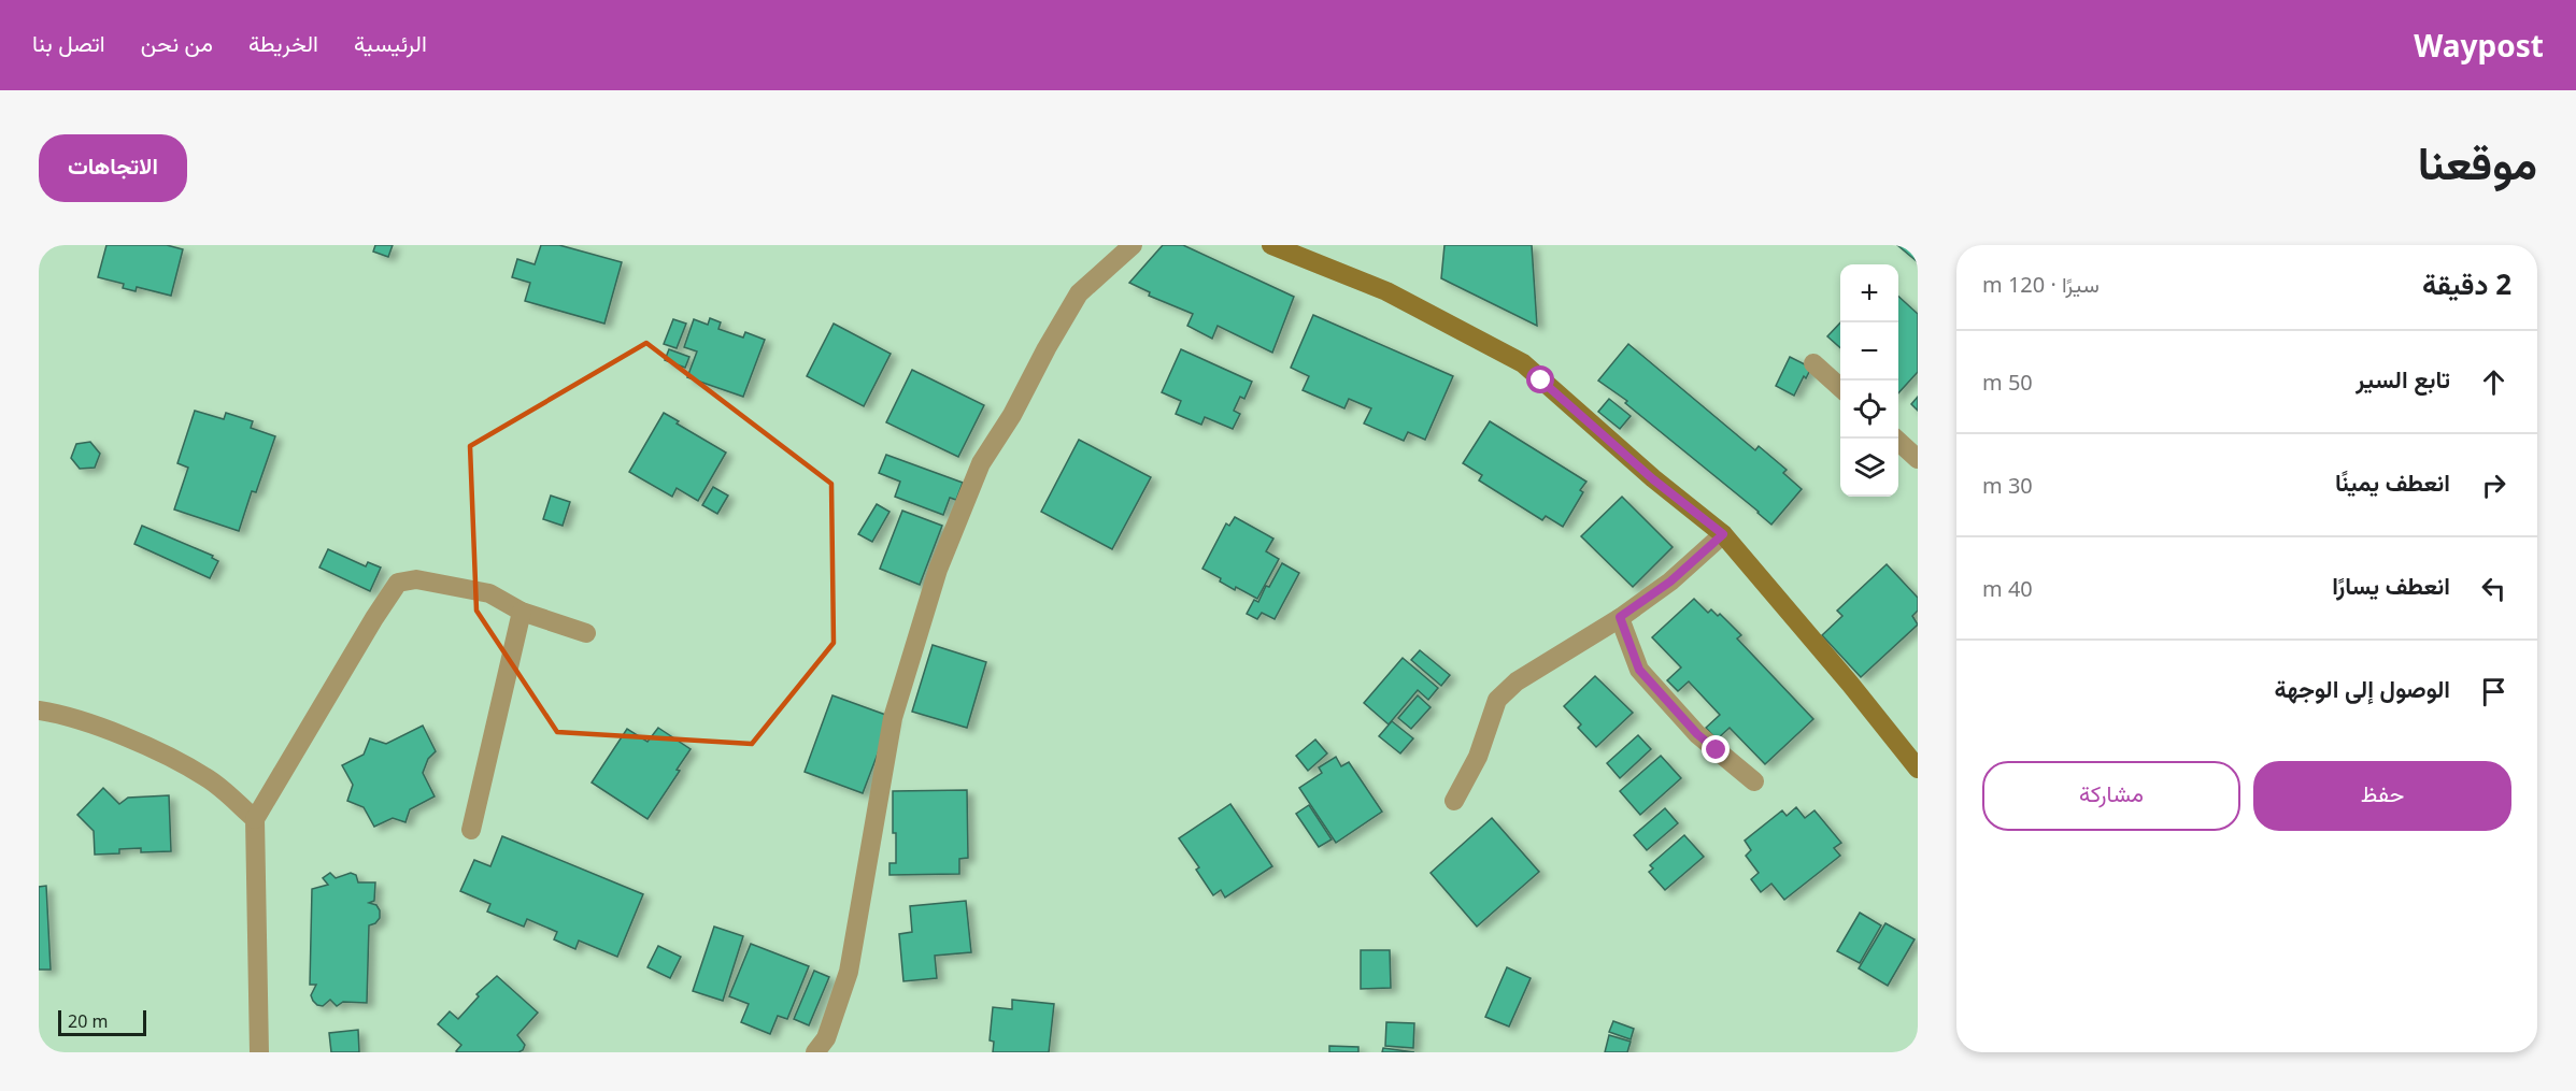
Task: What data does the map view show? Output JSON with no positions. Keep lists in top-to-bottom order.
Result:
{
  "scale_bar": "20 m",
  "page": {
    "header": "Waypost",
    "nav": [
      "الرئيسية",
      "الخريطة",
      "من نحن",
      "اتصل بنا"
    ],
    "title": "موقعنا",
    "buttons": [
      "الاتجاهات",
      ["حفظ", "مشاركة"]
    ],
    "heading": ["2 دقيقة", "سيرًا · 120 m"],
    "map_buttons": ["+", "−"],
    "list": [
      ["تابع السير", "50 m"],
      ["انعطف يمينًا", "30 m"],
      ["انعطف يسارًا", "40 m"],
      "الوصول إلى الوجهة"
    ],
    "scale": "20 m"
  }
}
